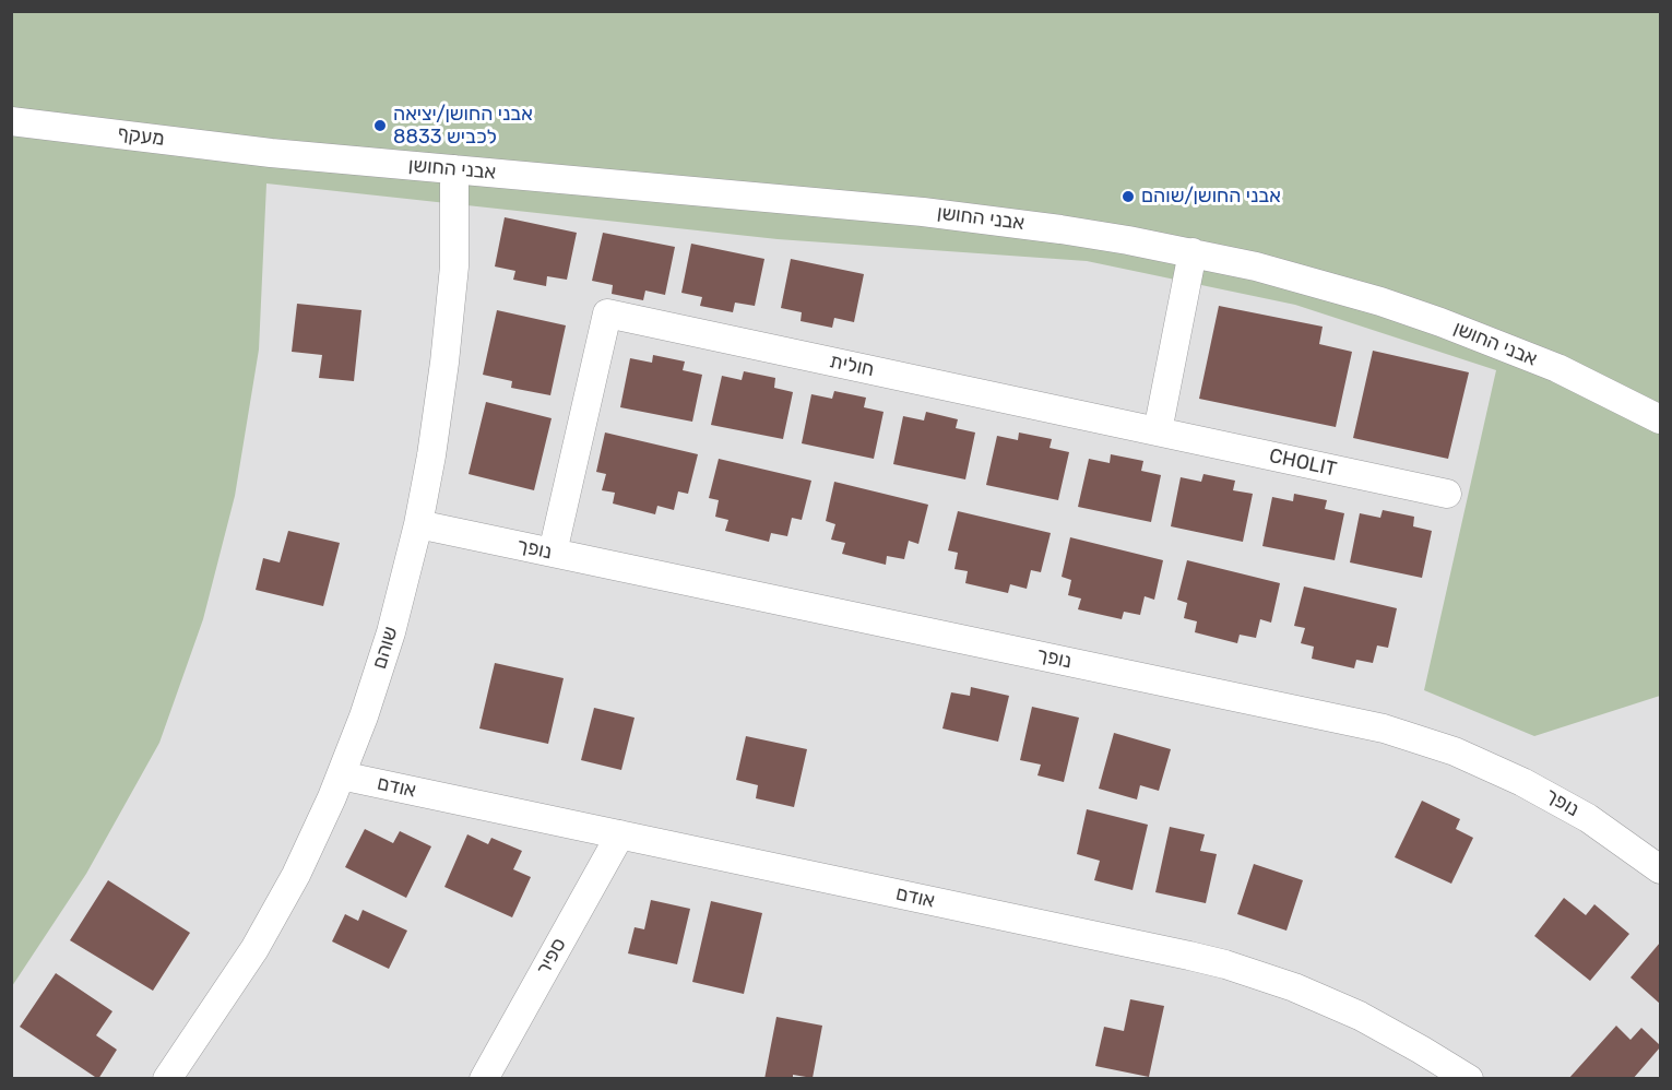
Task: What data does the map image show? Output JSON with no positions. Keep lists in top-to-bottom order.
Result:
{
  "streets": {
    "street": [
      "מעקף",
      "אבני החושן",
      "חולית",
      "CHOLIT",
      "נופך",
      "שוהם",
      "אודם",
      "ספיר"
    ]
  },
  "crossings": [
    ["מעקף", "אבני החושן"],
    ["אבני החושן", "שוהם"],
    ["חולית", "CHOLIT"],
    ["חולית", "נופך"],
    ["נופך", "שוהם"],
    ["שוהם", "אודם"],
    ["אודם", "ספיר"]
  ],
  "places": ["אבני החושן/יציאה לכביש 8833", "אבני החושן/שוהם"]
}
